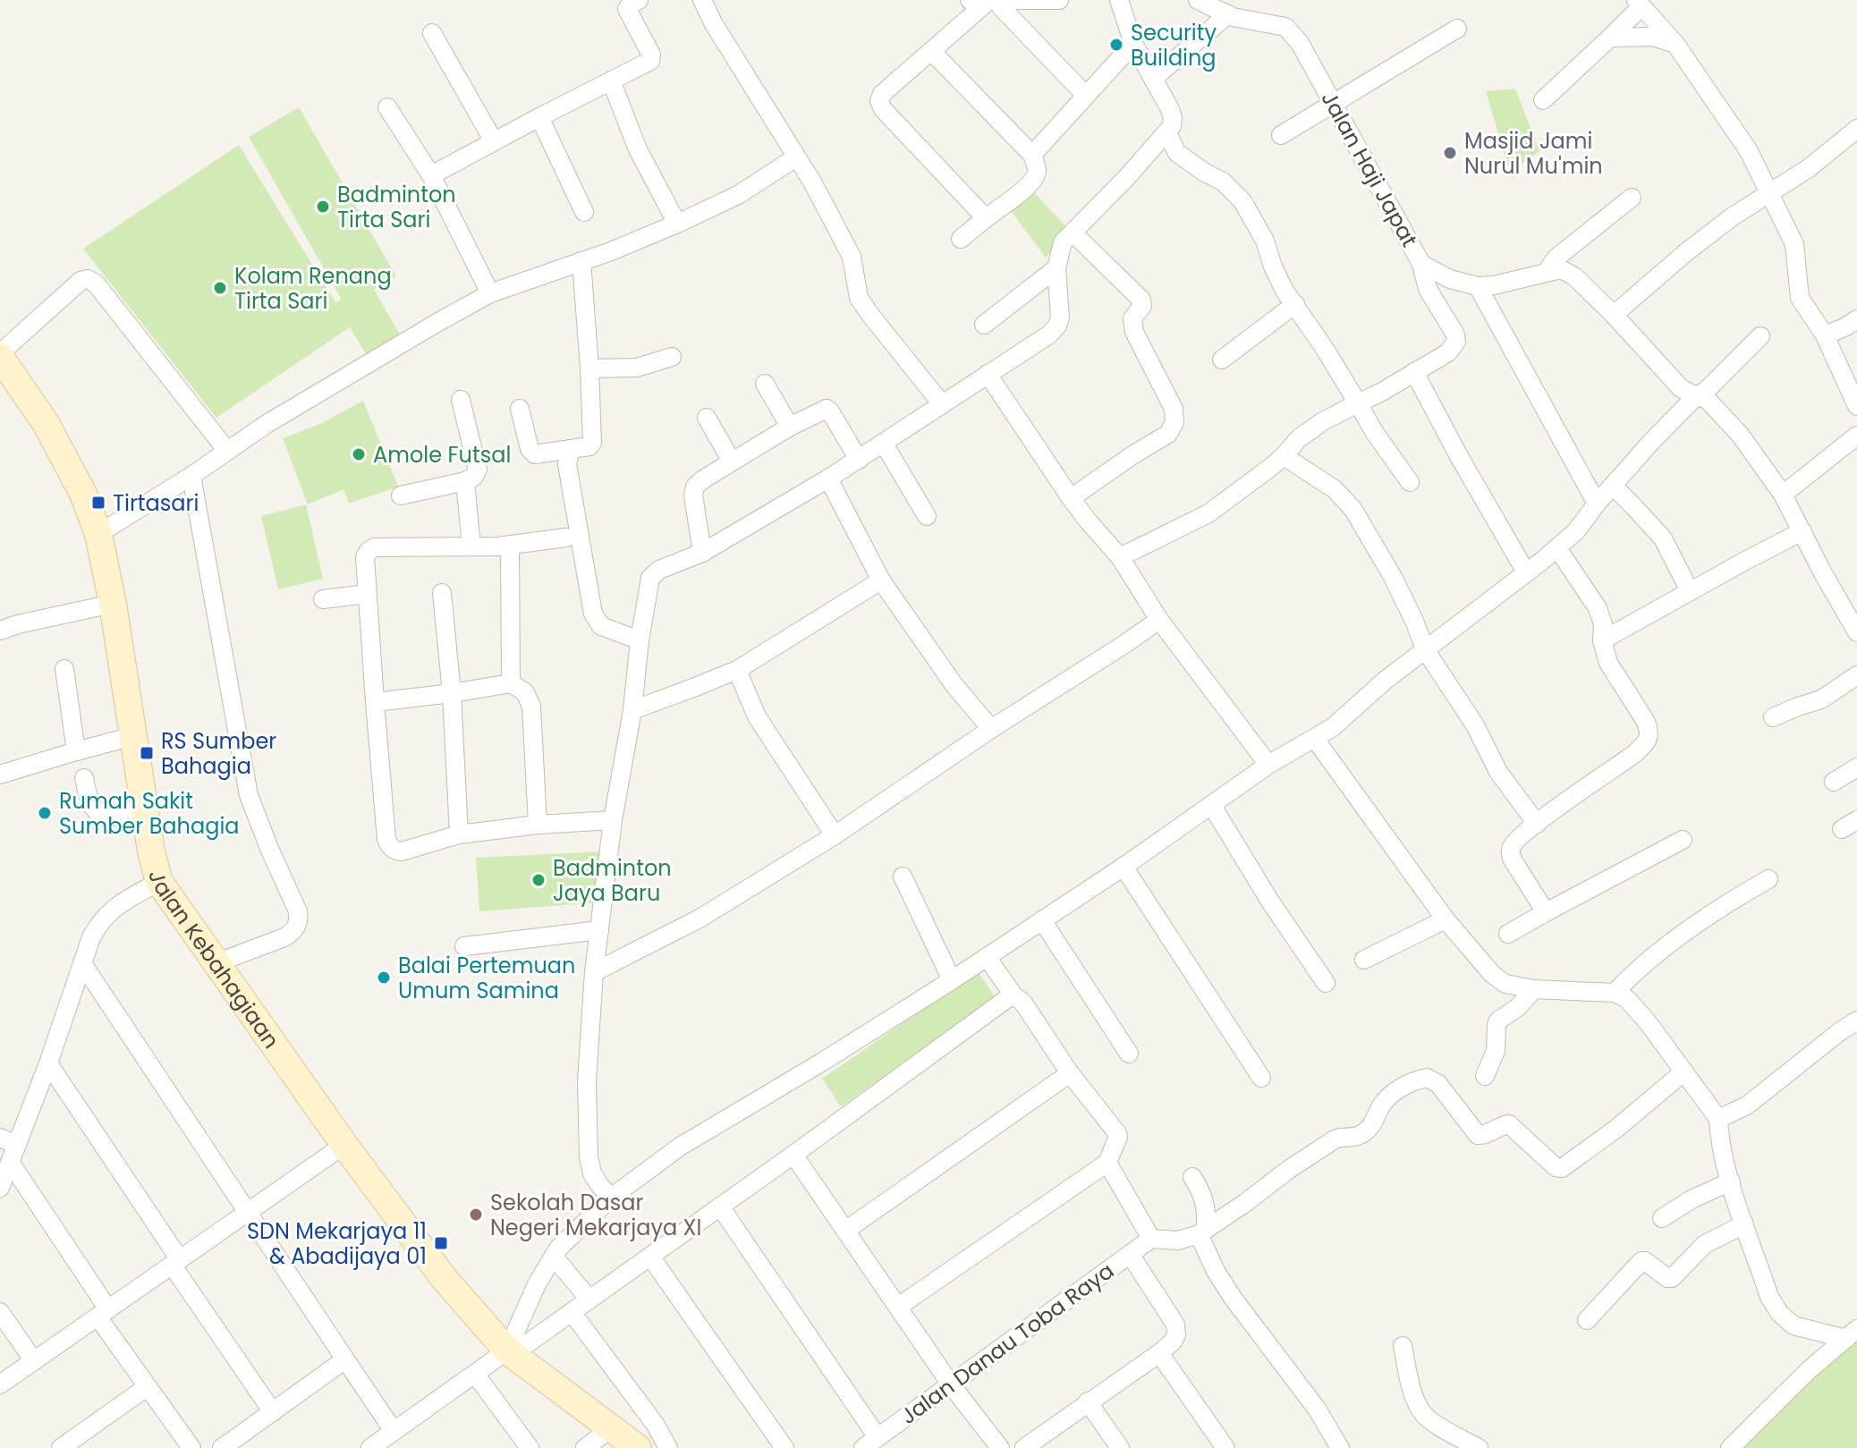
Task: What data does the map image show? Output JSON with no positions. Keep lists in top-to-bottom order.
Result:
{
  "streets": {
    "street": ["Jalan Haji Japat", "Jalan Kebahagiaan", "Jalan Danau Toba Raya"]
  },
  "places": {
    "other": [
      "Security Building",
      "Masjid Jami Nurul Mu'min",
      "Badminton Tirta Sari",
      "Kolam Renang Tirta Sari",
      "Amole Futsal",
      "Rumah Sakit Sumber Bahagia",
      "Badminton Jaya Baru",
      "Balai Pertemuan Umum Samina",
      "Sekolah Dasar Negeri Mekarjaya XI"
    ],
    "transit": ["Tirtasari", "RS Sumber Bahagia", "SDN Mekarjaya 11 & Abadijaya 01"]
  }
}
